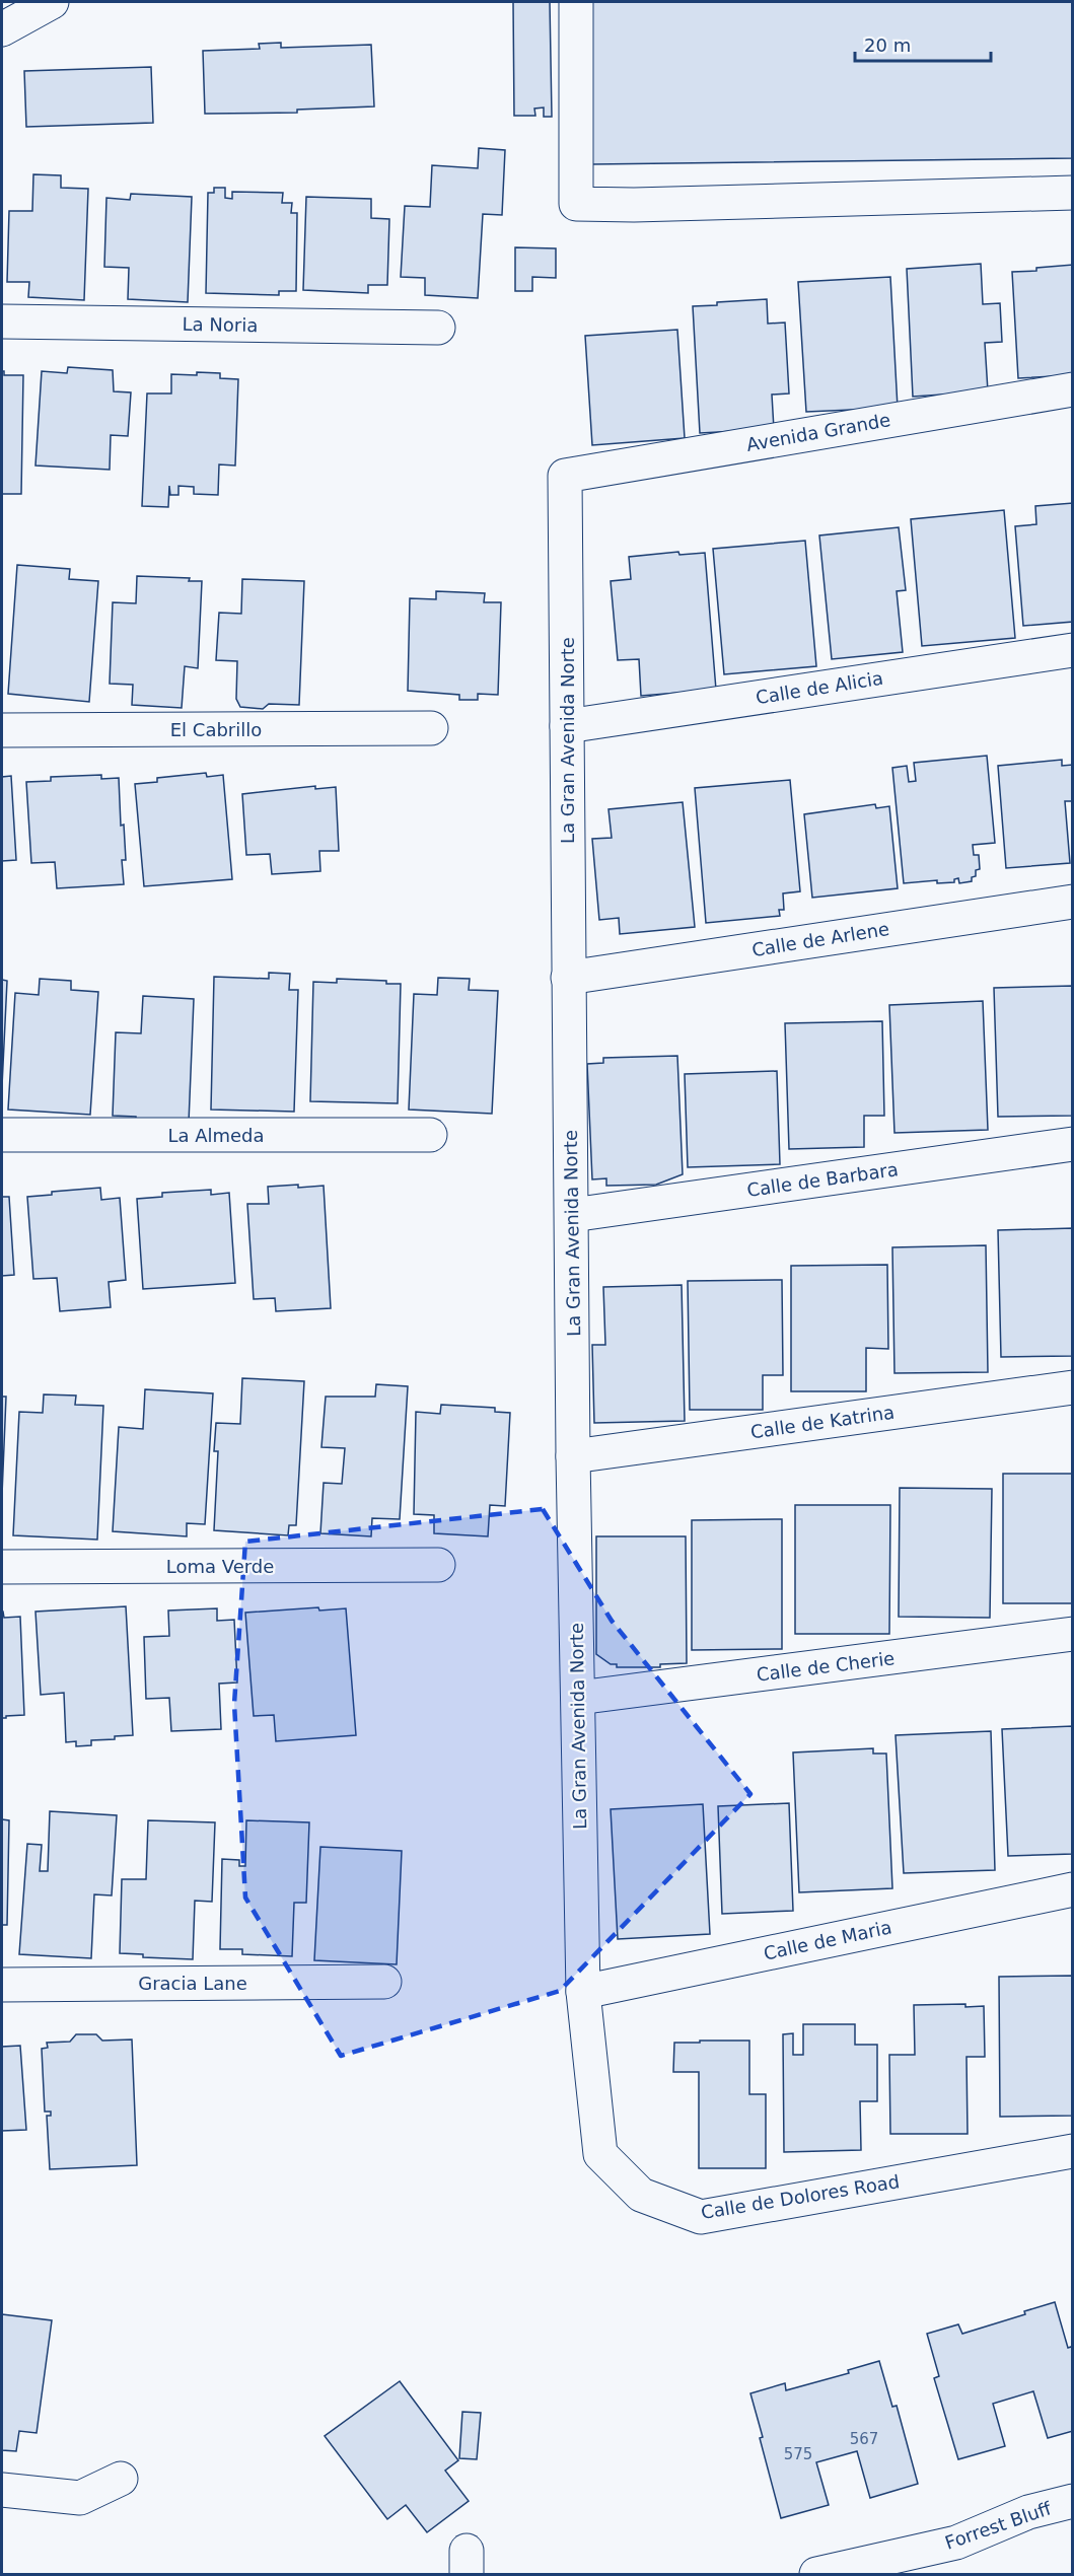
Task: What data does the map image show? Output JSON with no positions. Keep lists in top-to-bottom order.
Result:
{
  "streets": {
    "street": [
      "La Noria",
      "Avenida Grande",
      "Calle de Alicia",
      "El Cabrillo",
      "La Gran Avenida Norte",
      "Calle de Arlene",
      "La Almeda",
      "Calle de Barbara",
      "Calle de Katrina",
      "Loma Verde",
      "Calle de Cherie",
      "Calle de Maria",
      "Gracia Lane",
      "Calle de Dolores Road",
      "Forrest Bluff"
    ]
  },
  "crossings": [
    ["Avenida Grande", "La Gran Avenida Norte"],
    ["Calle de Alicia", "La Gran Avenida Norte"],
    ["La Gran Avenida Norte", "Calle de Arlene"],
    ["La Gran Avenida Norte", "Calle de Barbara"],
    ["La Gran Avenida Norte", "Calle de Katrina"],
    ["La Gran Avenida Norte", "Calle de Cherie"],
    ["La Gran Avenida Norte", "Calle de Maria"],
    ["La Gran Avenida Norte", "Calle de Dolores Road"],
    ["Calle de Maria", "Calle de Dolores Road"]
  ],
  "house_numbers": ["567", "575"],
  "scale_bar": "20 m"
}
